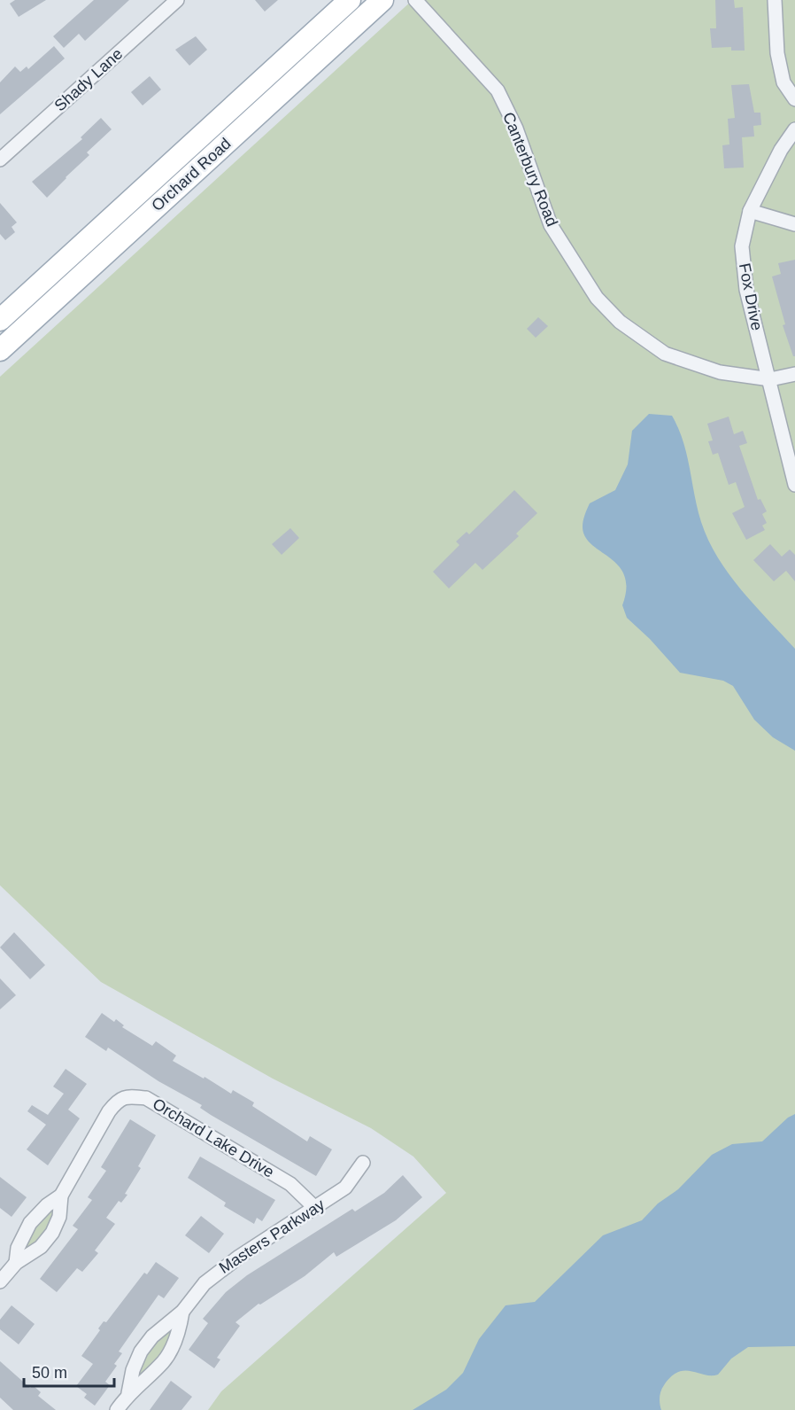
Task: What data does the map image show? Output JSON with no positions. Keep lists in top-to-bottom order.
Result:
{
  "streets": {
    "main road": ["Orchard Road"],
    "street": [
      "Shady Lane",
      "Canterbury Road",
      "Fox Drive",
      "Orchard Lake Drive",
      "Masters Parkway"
    ]
  },
  "crossings": [
    ["Canterbury Road", "Fox Drive"],
    ["Orchard Lake Drive", "Masters Parkway"]
  ],
  "scale_bar": "50 m"
}
